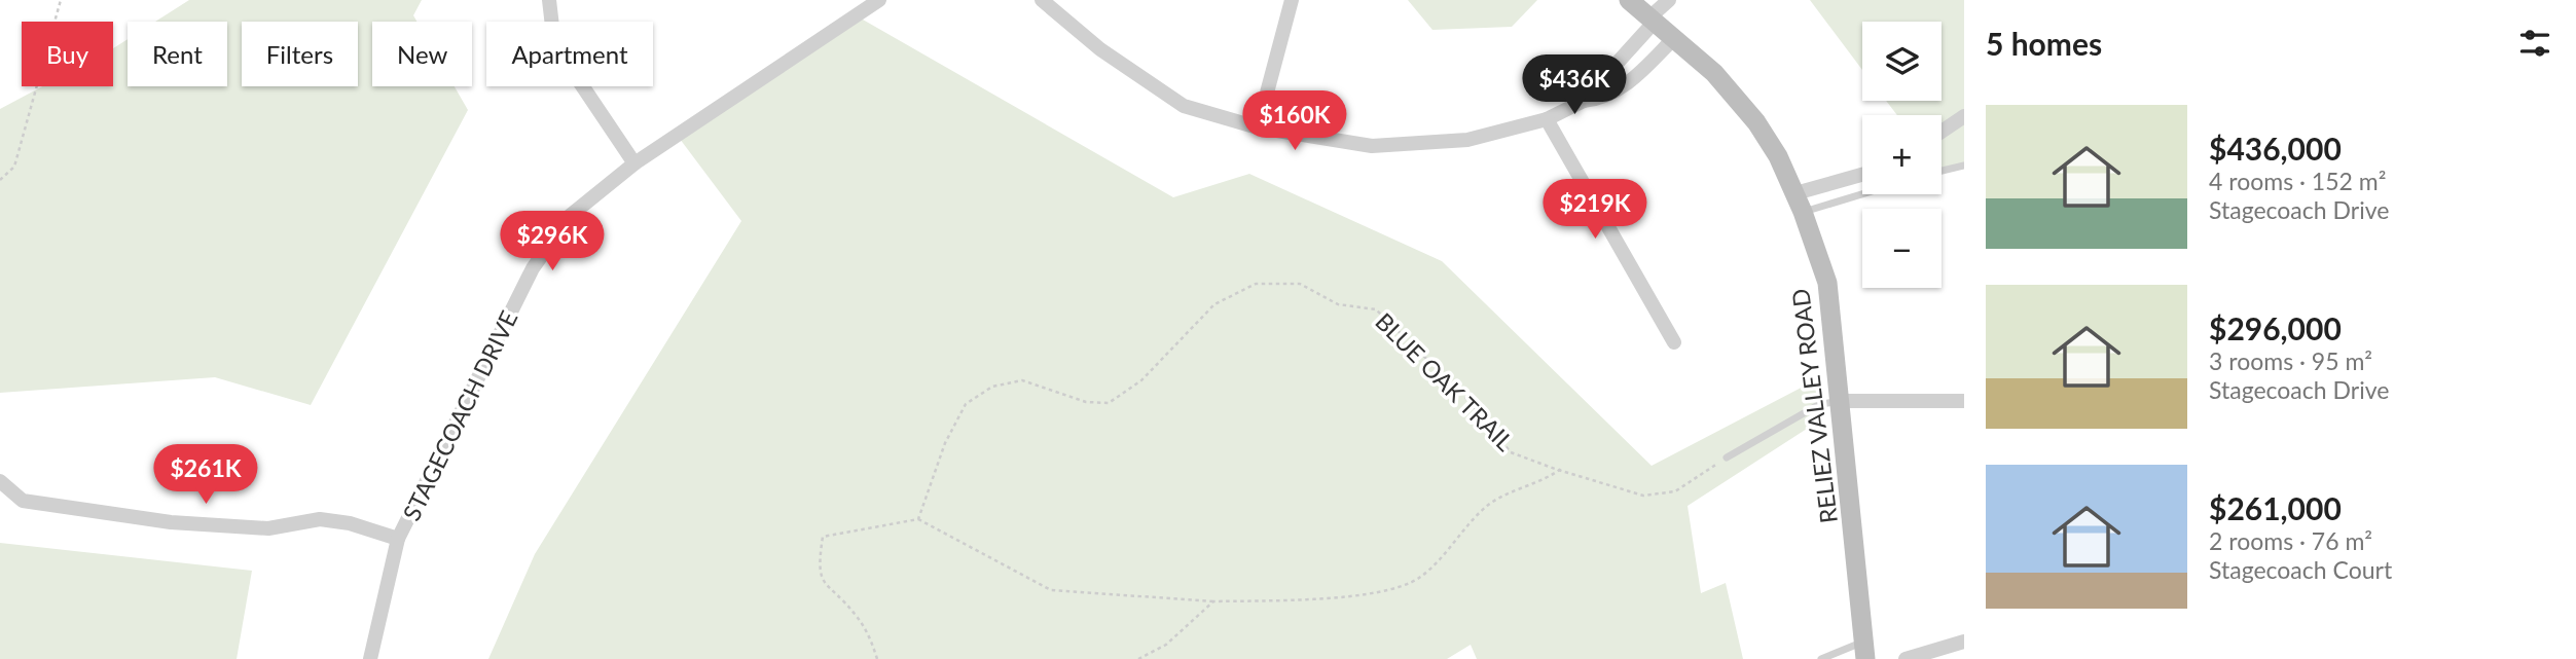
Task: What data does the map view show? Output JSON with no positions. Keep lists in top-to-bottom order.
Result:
{
  "streets": {
    "main road": ["RELIEZ VALLEY ROAD"],
    "street": ["STAGECOACH DRIVE"],
    "path": ["BLUE OAK TRAIL"]
  },
  "page": {
    "heading": "5 homes",
    "map_buttons": ["+", "−"],
    "chip": [
      "Buy",
      "Rent",
      "Filters",
      "New",
      "Apartment"
    ],
    "price": [
      "$436K",
      "$160K",
      "$219K",
      "$296K",
      "$261K"
    ],
    "list": [
      {
        "name": "$436,000",
        "note": "4 rooms · 152 m² · Stagecoach Drive"
      },
      {
        "name": "$296,000",
        "note": "3 rooms · 95 m² · Stagecoach Drive"
      },
      {
        "name": "$261,000",
        "note": "2 rooms · 76 m² · Stagecoach Court"
      }
    ]
  }
}
